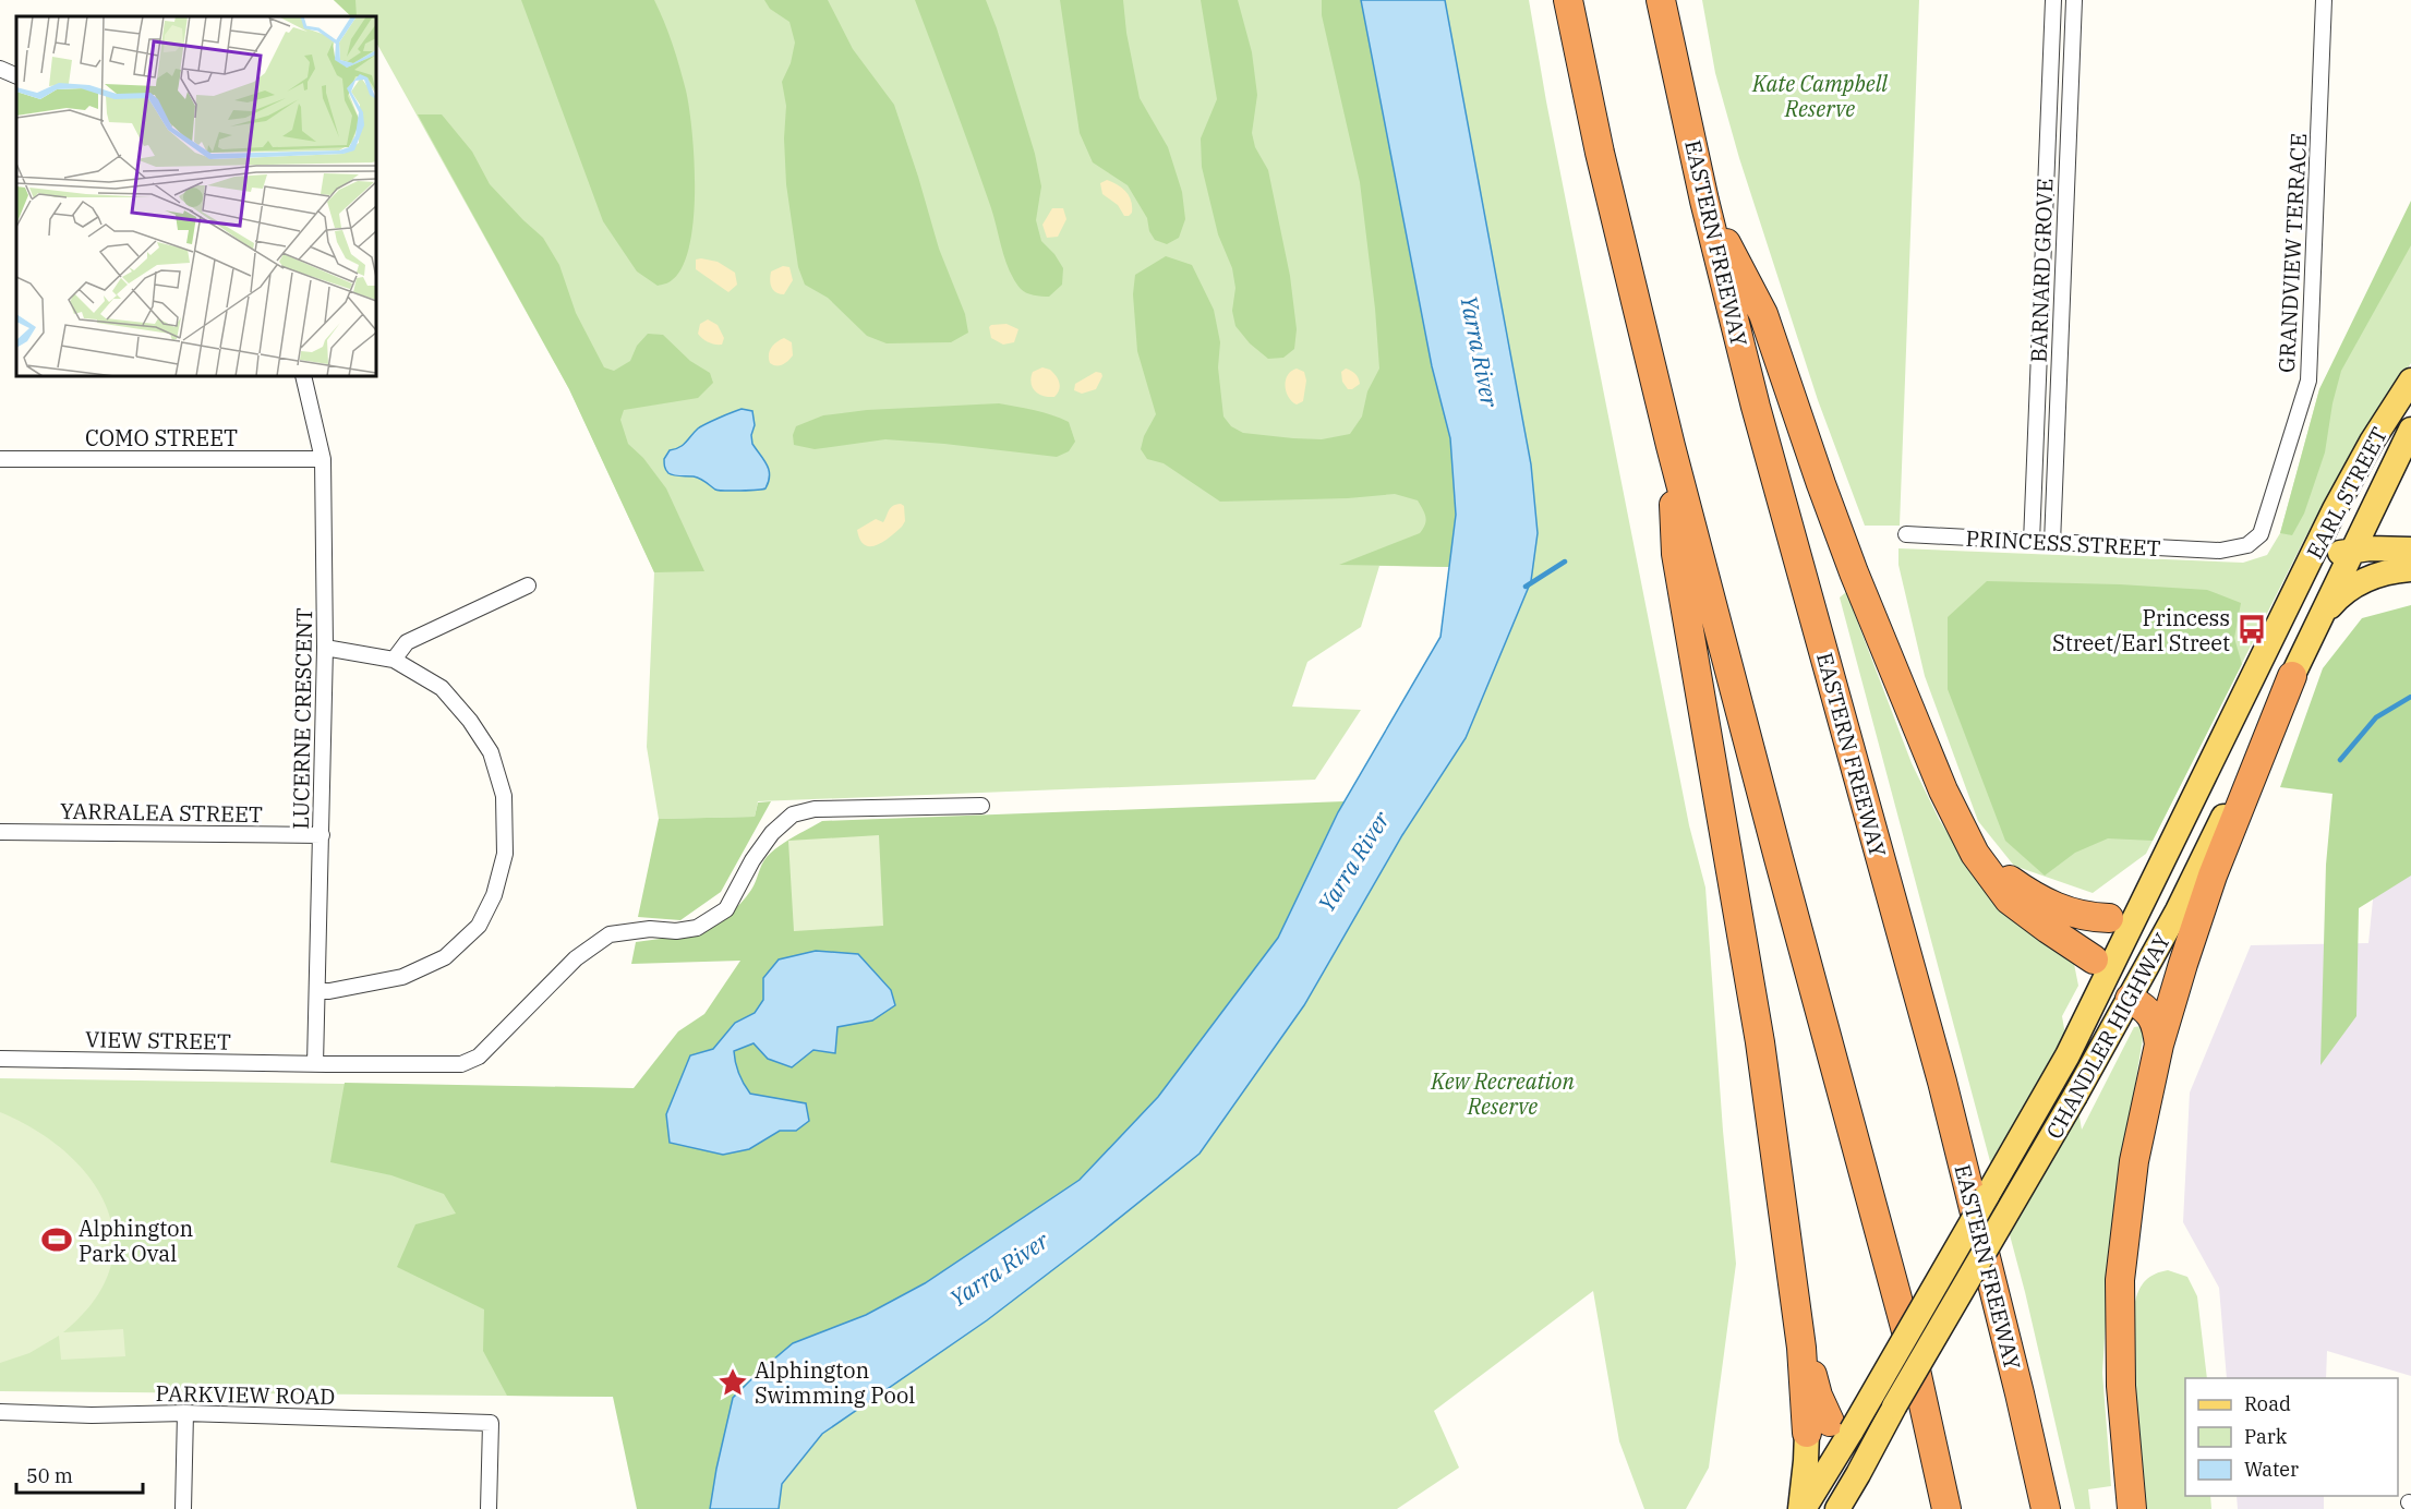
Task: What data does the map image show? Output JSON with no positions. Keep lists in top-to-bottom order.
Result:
{
  "streets": {
    "highway": ["EASTERN FREEWAY"],
    "main road": ["EARL STREET", "CHANDLER HIGHWAY"],
    "street": [
      "GRANDVIEW TERRACE",
      "BARNARD GROVE",
      "COMO STREET",
      "PRINCESS STREET",
      "LUCERNE CRESCENT",
      "YARRALEA STREET",
      "VIEW STREET",
      "PARKVIEW ROAD"
    ]
  },
  "crossings": [
    ["GRANDVIEW TERRACE", "PRINCESS STREET"],
    ["BARNARD GROVE", "PRINCESS STREET"],
    ["COMO STREET", "LUCERNE CRESCENT"],
    ["EARL STREET", "CHANDLER HIGHWAY"],
    ["LUCERNE CRESCENT", "YARRALEA STREET"],
    ["LUCERNE CRESCENT", "VIEW STREET"]
  ],
  "water": ["Yarra River"],
  "parks": ["Kate Campbell Reserve", "Kew Recreation Reserve"],
  "places": {
    "bus stop": ["Princess Street/Earl Street"],
    "sports": ["Alphington Park Oval"],
    "place": ["Alphington Swimming Pool"]
  },
  "legend": ["Road", "Park", "Water"],
  "scale_bar": "50 m"
}
